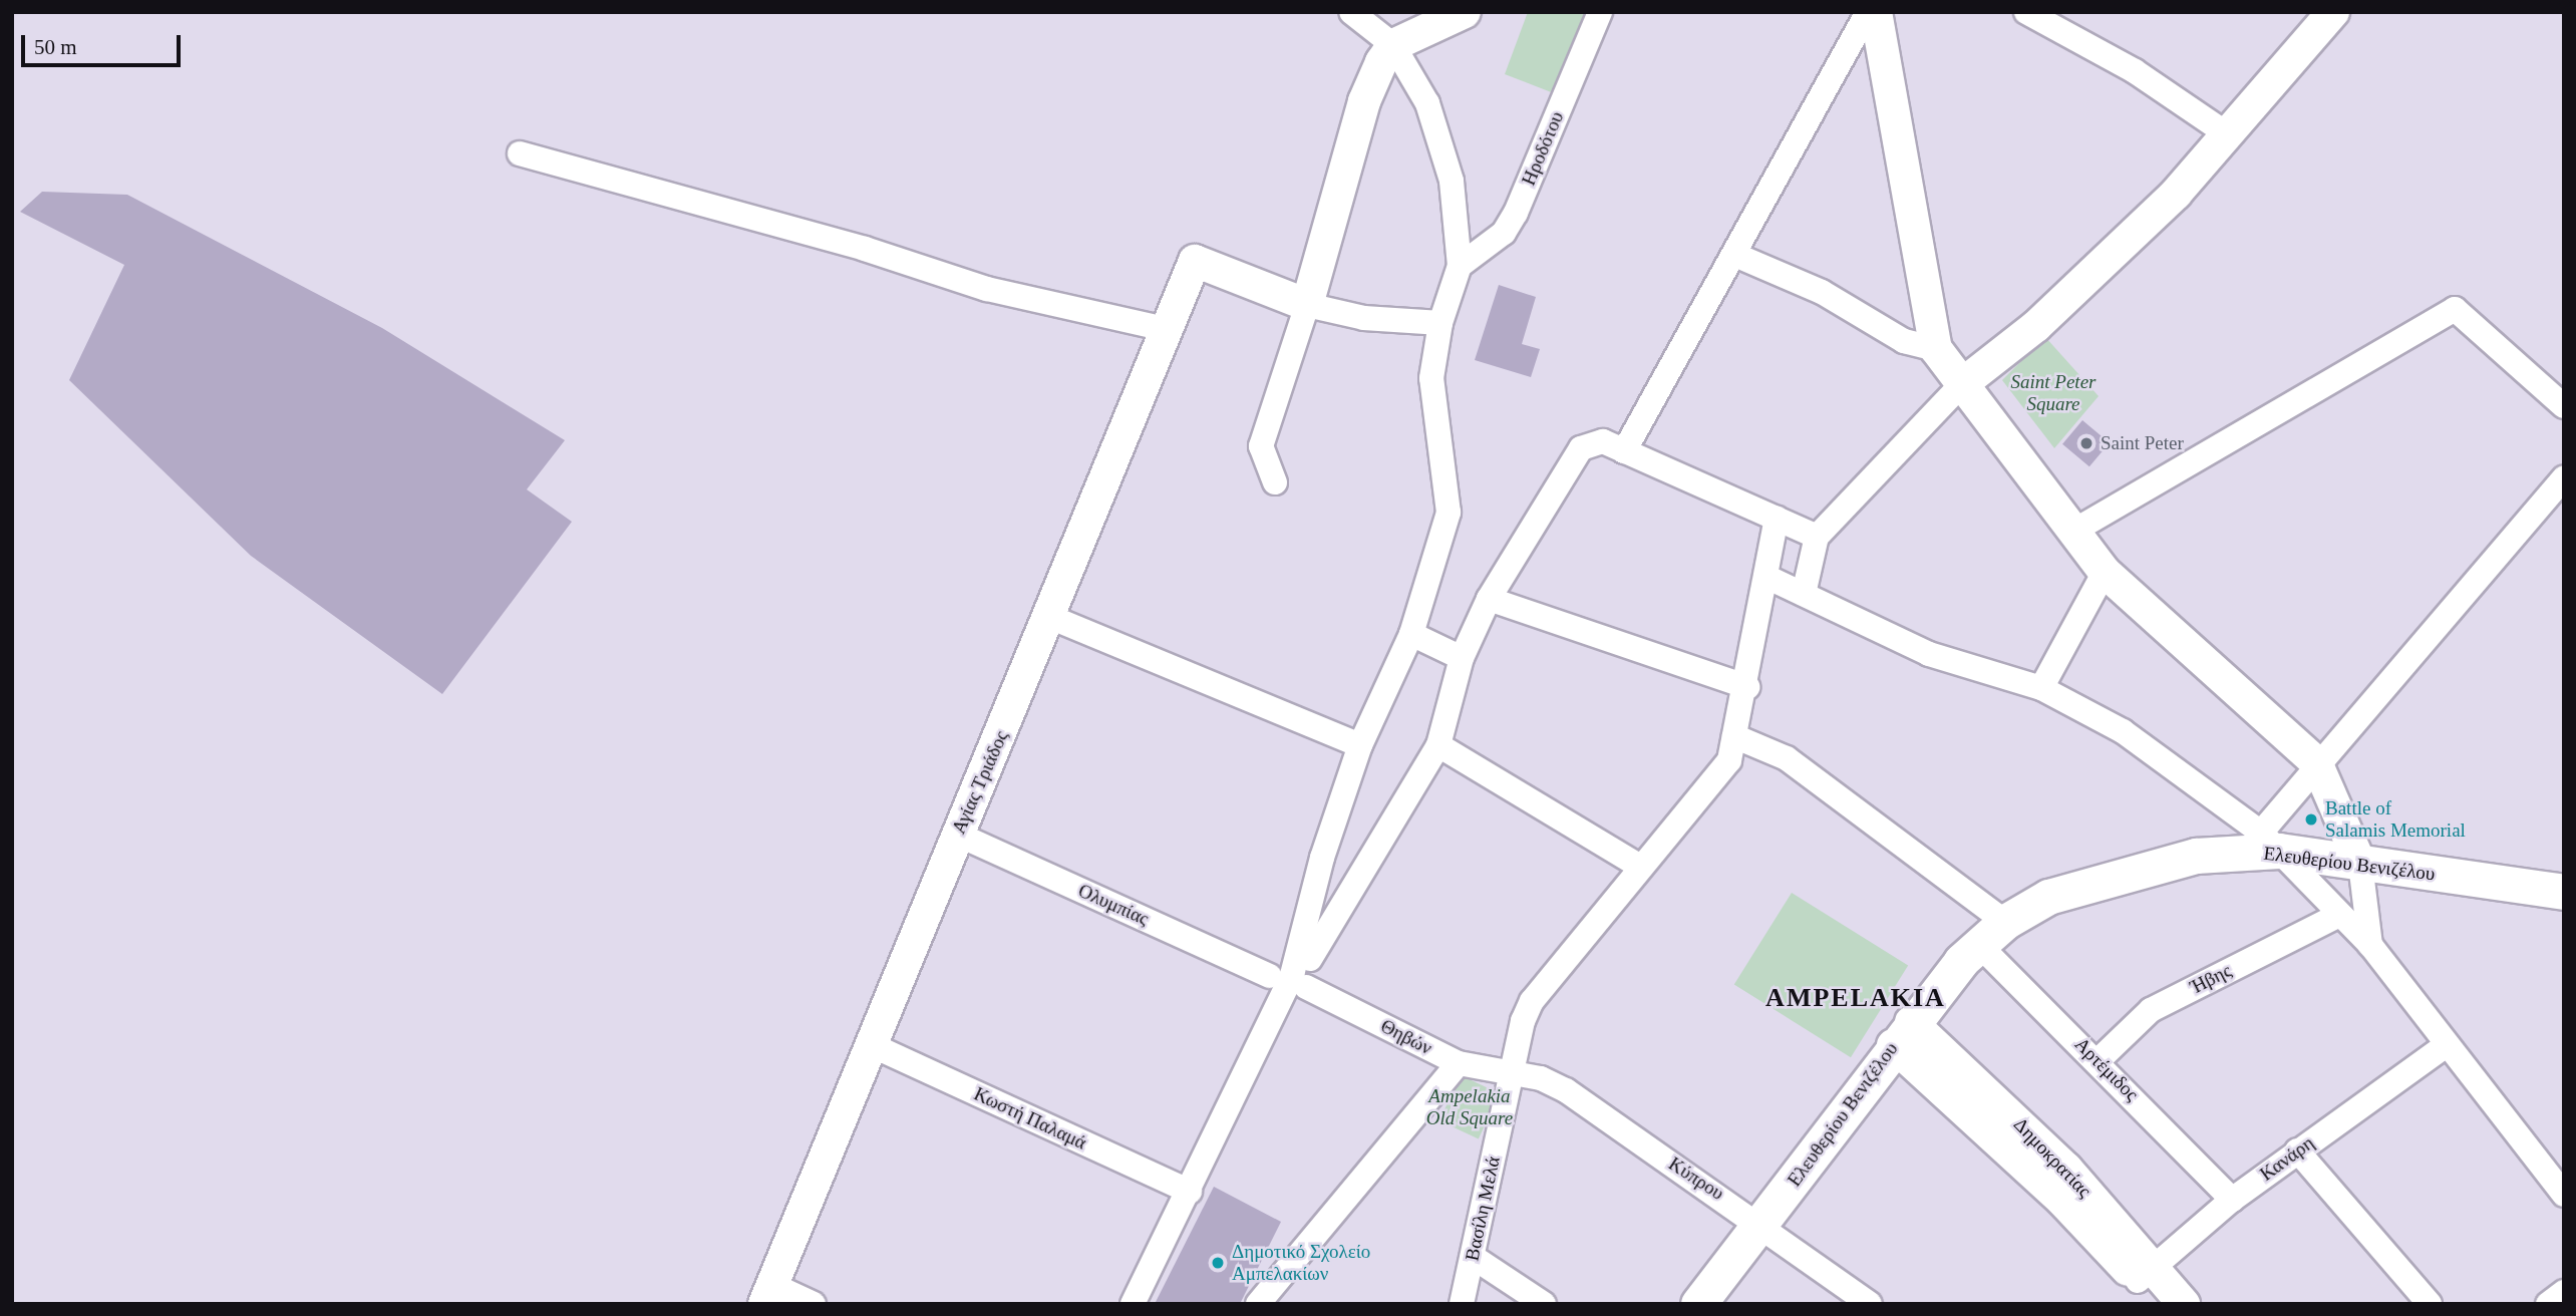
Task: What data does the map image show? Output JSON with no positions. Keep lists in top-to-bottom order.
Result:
{
  "streets": {
    "main road": ["Ελευθερίου Βενιζέλου"],
    "street": [
      "Ηροδότου",
      "Αγίας Τριάδος",
      "Ολυμπίας",
      "Ήβης",
      "Θηβών",
      "Αρτέμιδος",
      "Κωστή Παλαμά",
      "Δημοκρατίας",
      "Κανάρη",
      "Κύπρου",
      "Βασίλη Μελά"
    ]
  },
  "crossings": [
    ["Αγίας Τριάδος", "Ολυμπίας"],
    ["Αγίας Τριάδος", "Κωστή Παλαμά"],
    ["Ελευθερίου Βενιζέλου", "Αρτέμιδος"],
    ["Ελευθερίου Βενιζέλου", "Δημοκρατίας"],
    ["Ελευθερίου Βενιζέλου", "Κύπρου"],
    ["Ήβης", "Αρτέμιδος"],
    ["Θηβών", "Κύπρου"],
    ["Θηβών", "Βασίλη Μελά"],
    ["Αρτέμιδος", "Κανάρη"],
    ["Δημοκρατίας", "Κανάρη"],
    ["Κύπρου", "Βασίλη Μελά"]
  ],
  "districts": ["AMPELAKIA"],
  "parks": ["Saint Peter Square", "Ampelakia Old Square"],
  "places": ["Saint Peter", "Battle of Salamis Memorial", "Δημοτικό Σχολείο Αμπελακίων"],
  "scale_bar": "50 m"
}
